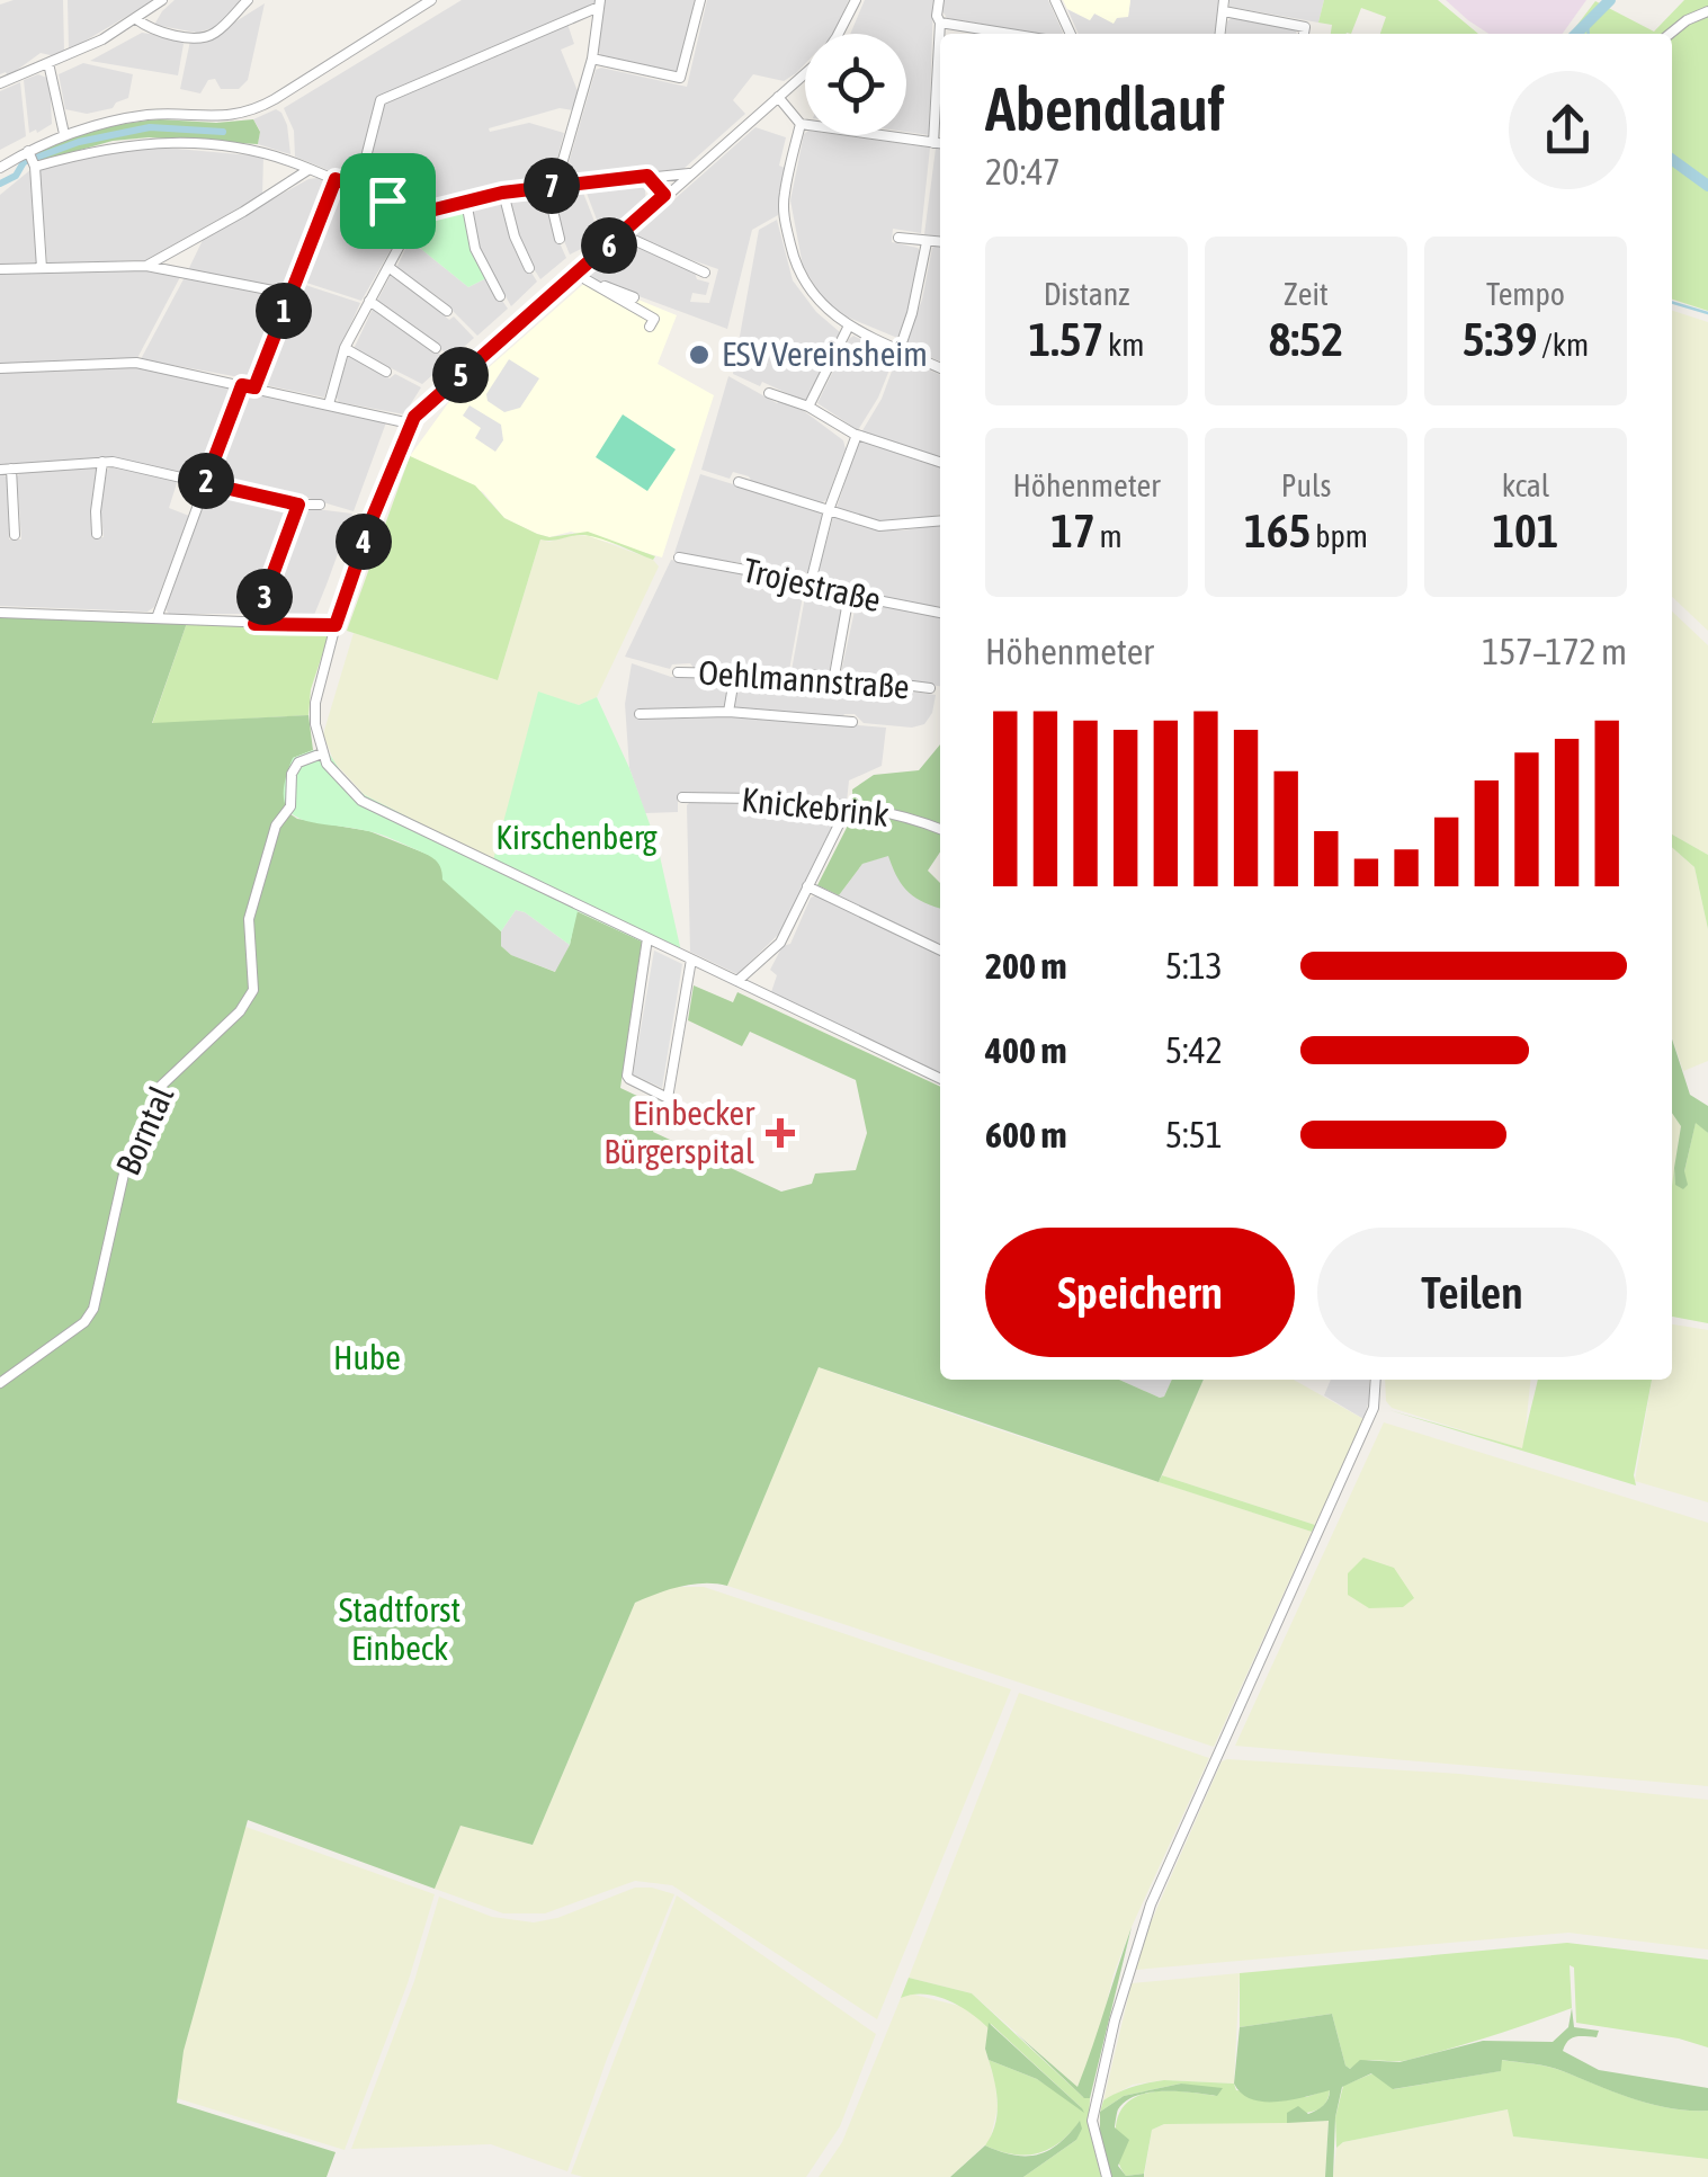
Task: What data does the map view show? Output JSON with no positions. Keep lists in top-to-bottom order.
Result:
{
  "streets": {
    "street": [
      "Trojestraße",
      "Oehlmannstraße",
      "Knickebrink",
      "Borntal"
    ]
  },
  "parks": ["Kirschenberg", "Hube", "Stadtforst Einbeck"],
  "places": {
    "other": ["ESV Vereinsheim"],
    "health": ["Einbecker Bürgerspital"]
  },
  "page": {
    "heading": ["Abendlauf", "20:47"],
    "pins": [
      "7",
      "6",
      "1",
      "5",
      "2",
      "4",
      "3"
    ],
    "stats": [
      ["Distanz", "1.57 km"],
      ["Zeit", "8:52"],
      ["Tempo", "5:39 /km"],
      ["Höhenmeter", "17 m"],
      ["Puls", "165 bpm"],
      ["kcal", "101"]
    ],
    "chart": ["Höhenmeter", "157–172 m"],
    "list": [
      {
        "name": "200 m",
        "note": "5:13"
      },
      {
        "name": "400 m",
        "note": "5:42"
      },
      {
        "name": "600 m",
        "note": "5:51"
      }
    ],
    "buttons": ["Speichern", "Teilen"]
  }
}
